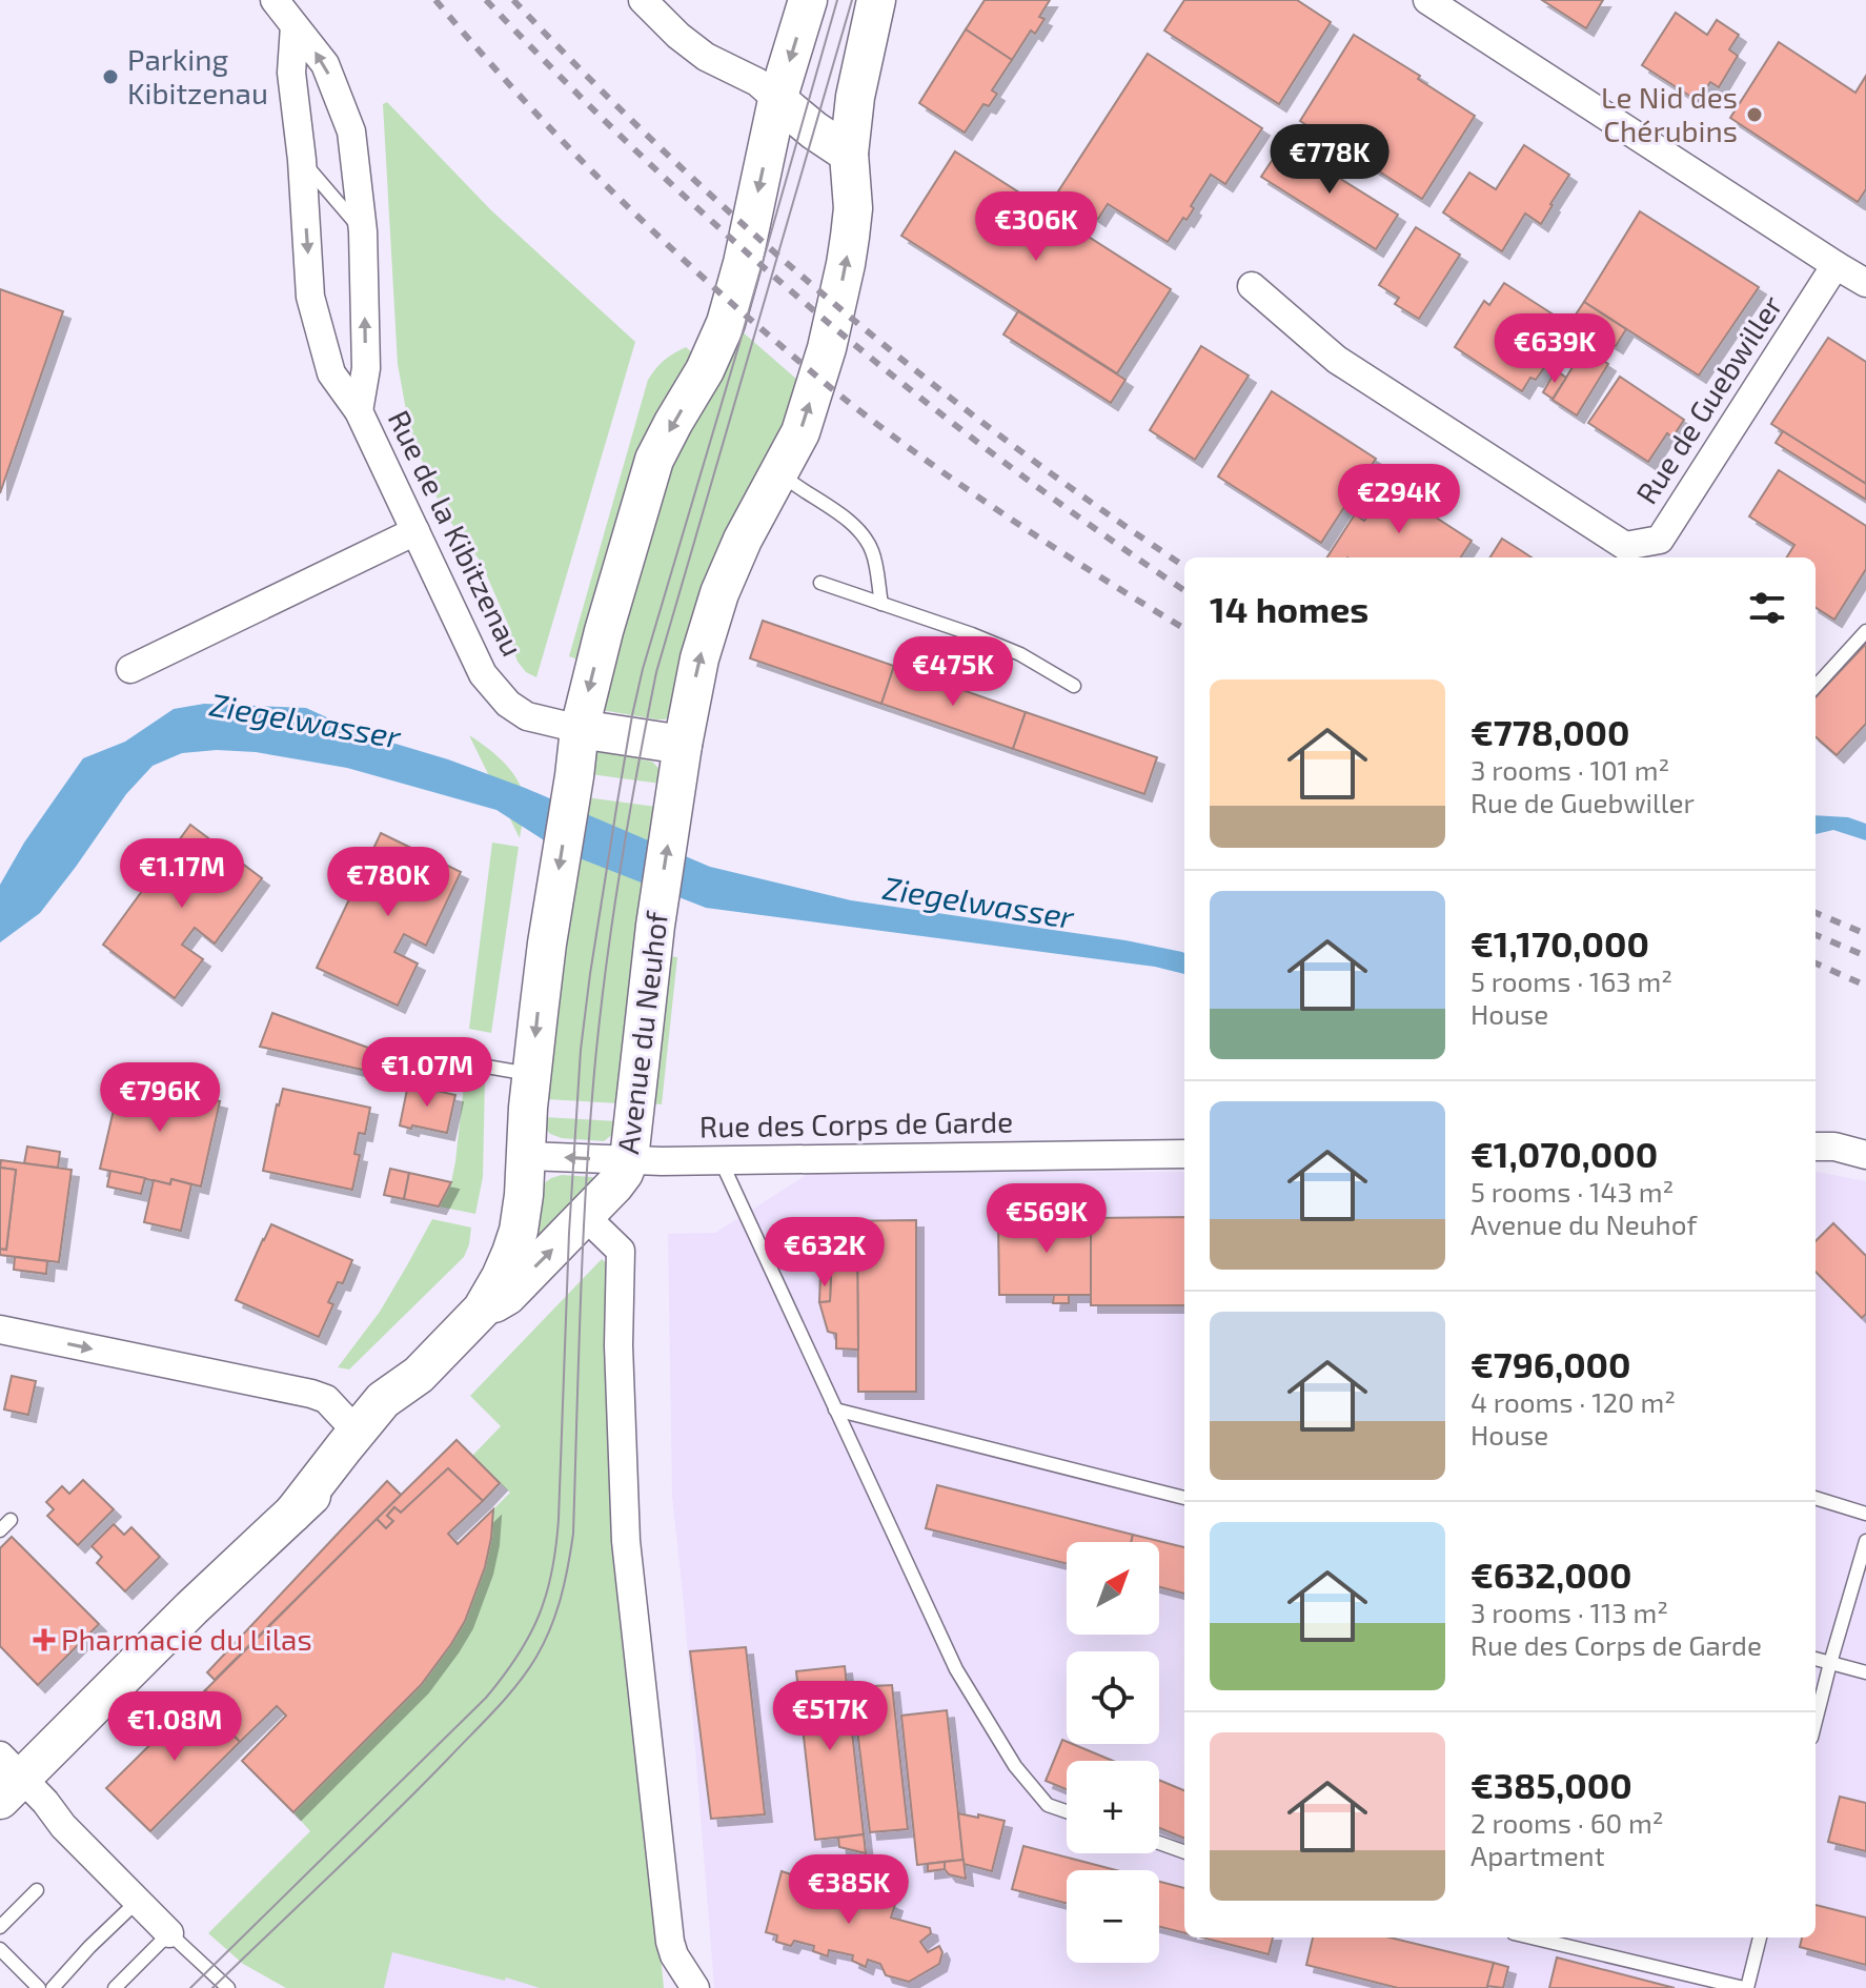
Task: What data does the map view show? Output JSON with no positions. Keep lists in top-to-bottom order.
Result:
{
  "streets": {
    "street": [
      "Rue de Guebwiller",
      "Rue de la Kibitzenau",
      "Avenue du Neuhof",
      "Rue des Corps de Garde"
    ]
  },
  "crossings": [
    ["Rue de la Kibitzenau", "Avenue du Neuhof"],
    ["Avenue du Neuhof", "Rue des Corps de Garde"]
  ],
  "water": ["Ziegelwasser"],
  "places": {
    "other": ["Parking Kibitzenau", "Le Nid des Chérubins"],
    "health": ["Pharmacie du Lilas"]
  },
  "north": "top right",
  "page": {
    "price": [
      "€778K",
      "€306K",
      "€639K",
      "€294K",
      "€475K",
      "€1.17M",
      "€780K",
      "€1.07M",
      "€796K",
      "€569K",
      "€632K",
      "€517K",
      "€1.08M",
      "€385K"
    ],
    "heading": "14 homes",
    "list": [
      {
        "name": "€778,000",
        "note": "3 rooms · 101 m² · Rue de Guebwiller"
      },
      {
        "name": "€1,170,000",
        "note": "5 rooms · 163 m² · House"
      },
      {
        "name": "€1,070,000",
        "note": "5 rooms · 143 m² · Avenue du Neuhof"
      },
      {
        "name": "€796,000",
        "note": "4 rooms · 120 m² · House"
      },
      {
        "name": "€632,000",
        "note": "3 rooms · 113 m² · Rue des Corps de Garde"
      },
      {
        "name": "€385,000",
        "note": "2 rooms · 60 m² · Apartment"
      }
    ],
    "map_buttons": ["+", "−"]
  }
}
